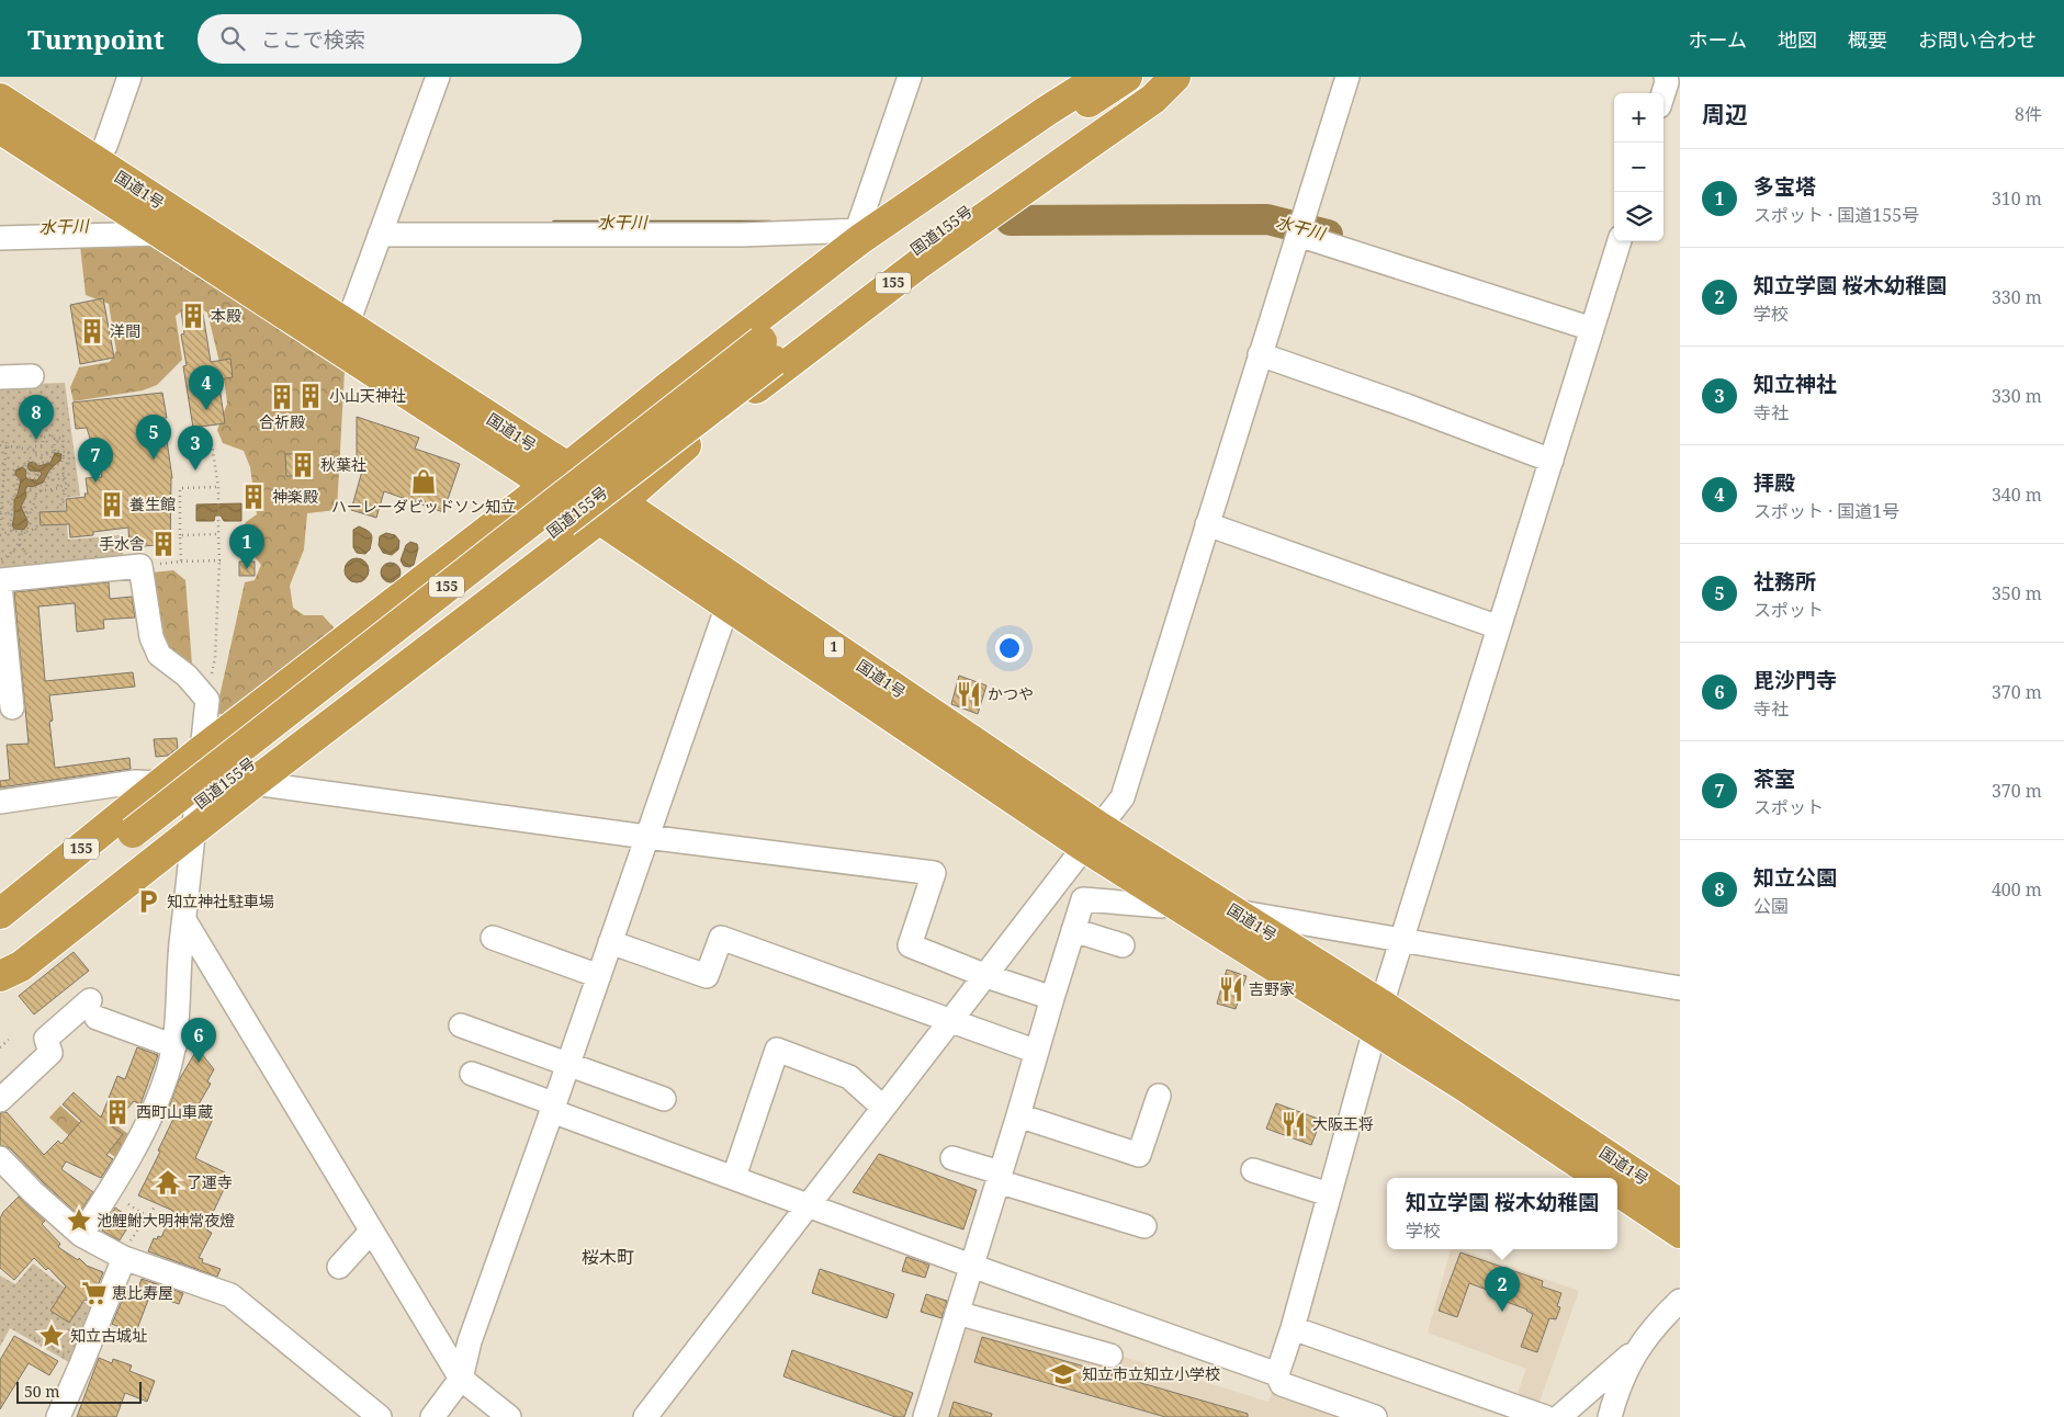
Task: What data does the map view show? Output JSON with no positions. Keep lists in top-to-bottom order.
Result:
{
  "streets": {
    "highway": [
      "国道1号",
      "国道155号",
      "155",
      "1"
    ]
  },
  "crossings": [
    ["国道1号", "155"]
  ],
  "districts": ["桜木町"],
  "water": ["水干川"],
  "places": {
    "building": [
      "本殿",
      "洋間",
      "小山天神社",
      "合祈殿",
      "秋葉社",
      "神楽殿",
      "養生館",
      "手水舎",
      "西町山車蔵"
    ],
    "shop": ["ハーレーダビッドソン知立"],
    "restaurant": ["かつや", "吉野家", "大阪王将"],
    "parking": ["知立神社駐車場"],
    "temple": ["了運寺"],
    "place": ["池鯉鮒大明神常夜燈", "知立古城址"],
    "supermarket": ["恵比寿屋"],
    "school or university": ["知立市立知立小学校"]
  },
  "scale_bar": "50 m",
  "page": {
    "header": "Turnpoint",
    "search": "ここで検索",
    "nav": [
      "ホーム",
      "地図",
      "概要",
      "お問い合わせ"
    ],
    "heading": ["周辺", "8件"],
    "map_buttons": ["+", "−"],
    "list": [
      {
        "mark": "1",
        "name": "多宝塔",
        "note": "スポット · 国道155号",
        "value": "310 m"
      },
      {
        "mark": "2",
        "name": "知立学園 桜木幼稚園",
        "note": "学校",
        "value": "330 m"
      },
      {
        "mark": "3",
        "name": "知立神社",
        "note": "寺社",
        "value": "330 m"
      },
      {
        "mark": "4",
        "name": "拝殿",
        "note": "スポット · 国道1号",
        "value": "340 m"
      },
      {
        "mark": "5",
        "name": "社務所",
        "note": "スポット",
        "value": "350 m"
      },
      {
        "mark": "6",
        "name": "毘沙門寺",
        "note": "寺社",
        "value": "370 m"
      },
      {
        "mark": "7",
        "name": "茶室",
        "note": "スポット",
        "value": "370 m"
      },
      {
        "mark": "8",
        "name": "知立公園",
        "note": "公園",
        "value": "400 m"
      }
    ],
    "pins": [
      "4",
      "8",
      "5",
      "3",
      "7",
      "1",
      "6",
      "2"
    ],
    "popup": ["知立学園 桜木幼稚園", "学校"],
    "scale": "50 m"
  }
}
